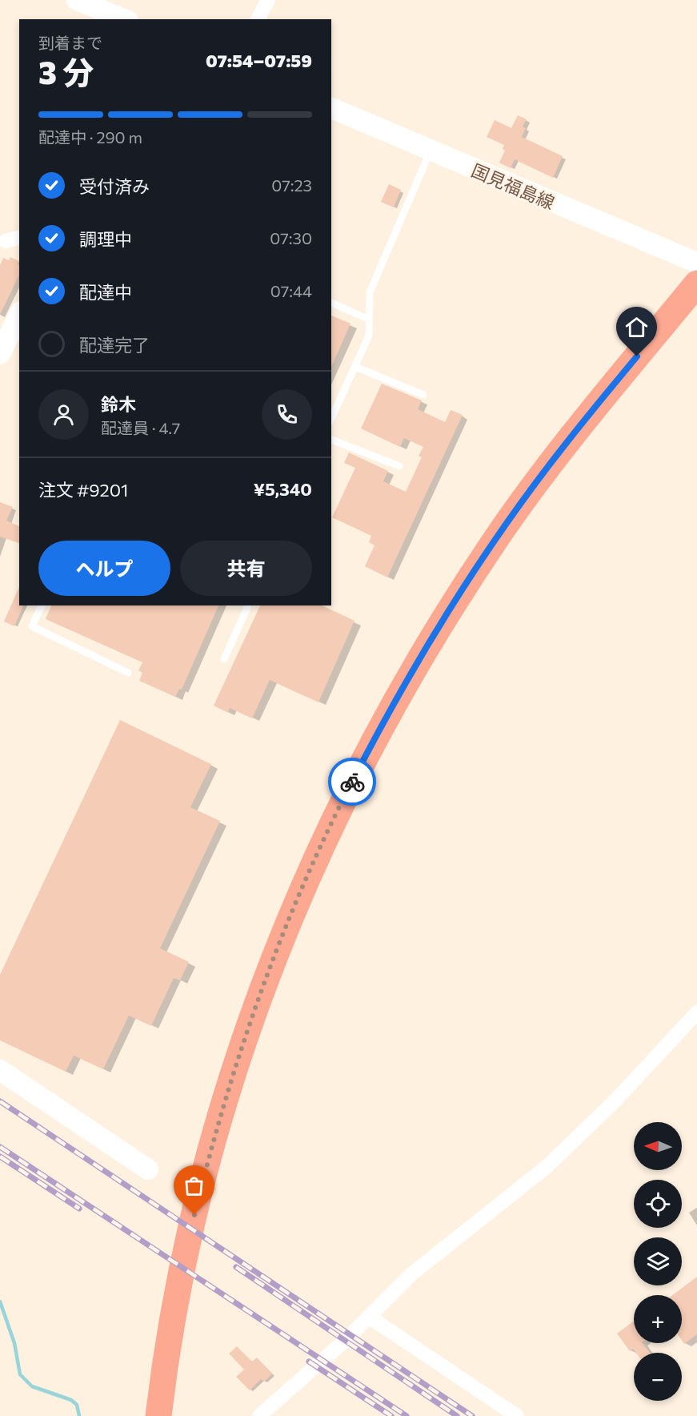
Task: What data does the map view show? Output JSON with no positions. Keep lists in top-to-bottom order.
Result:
{
  "streets": {
    "main road": ["国見福島線"]
  },
  "north": "left",
  "page": {
    "heading": ["3 分", "到着まで", "07:54–07:59"],
    "panel": [
      "鈴木",
      "配達員 · 4.7",
      "注文 #9201",
      "¥5,340"
    ],
    "bar": "配達中 · 290 m",
    "list": [
      ["受付済み", "07:23"],
      ["調理中", "07:30"],
      ["配達中", "07:44"],
      "配達完了"
    ],
    "buttons": ["ヘルプ", "共有"],
    "map_buttons": ["+", "−"]
  }
}
